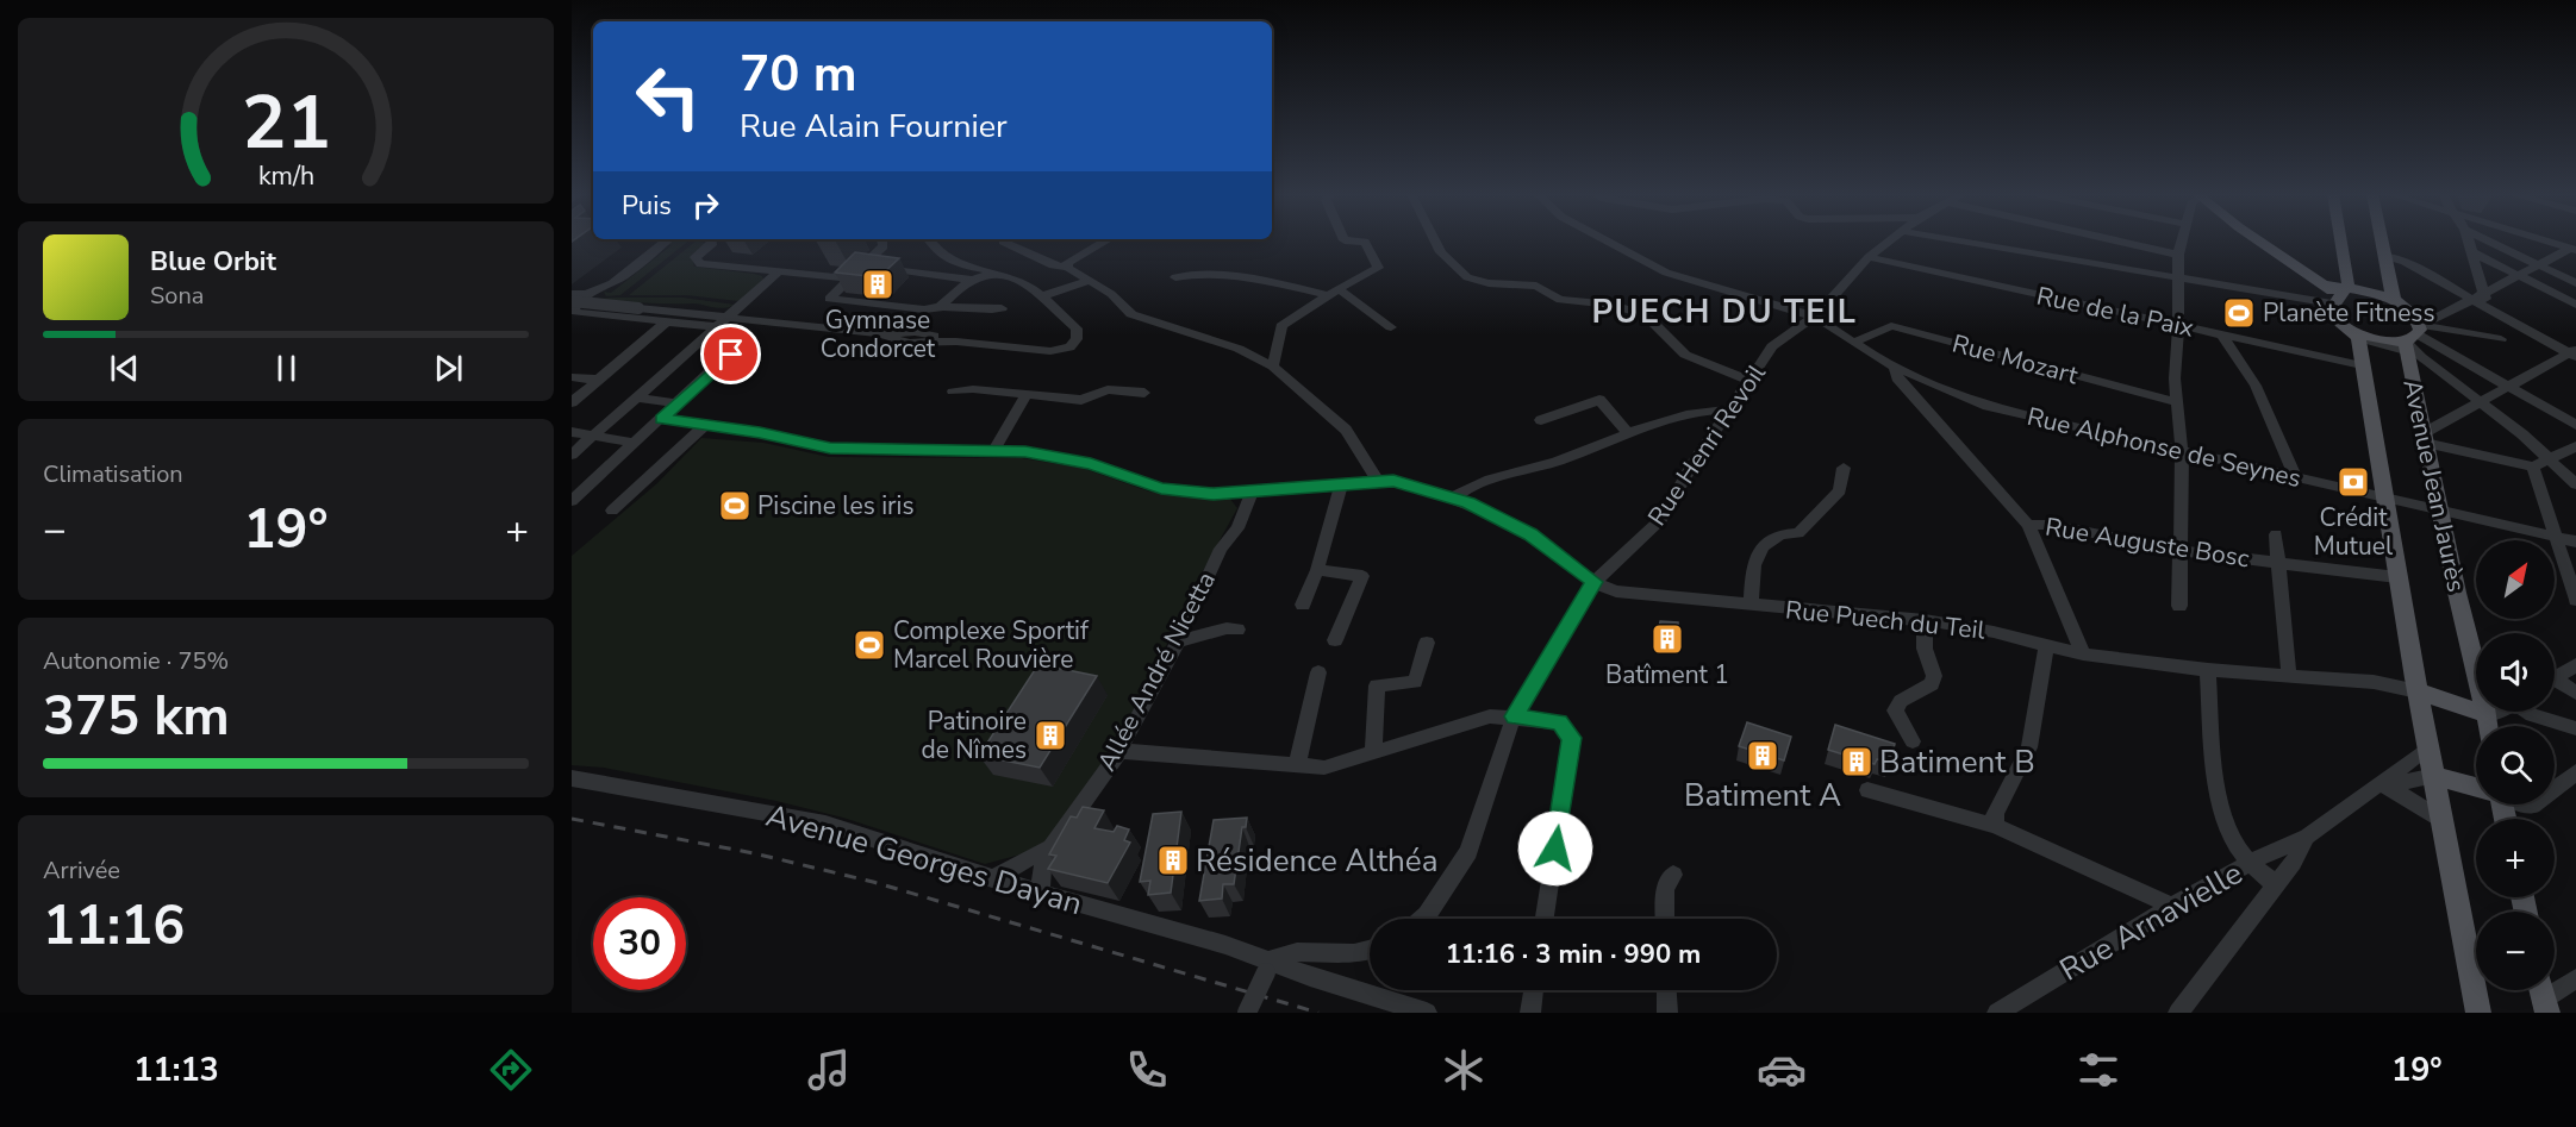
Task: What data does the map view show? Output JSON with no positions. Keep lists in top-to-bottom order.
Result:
{
  "streets": {
    "main road": ["Avenue Jean Jaurès"],
    "street": [
      "Rue de la Paix",
      "Rue Mozart",
      "Rue Henri Revoil",
      "Rue Alphonse de Seynes",
      "Rue Auguste Bosc",
      "Rue Puech du Teil",
      "Allée André Nicetta",
      "Avenue Georges Dayan",
      "Rue Arnavielle"
    ]
  },
  "crossings": [
    ["Rue de la Paix", "Rue Henri Revoil"],
    ["Rue de la Paix", "Avenue Jean Jaurès"],
    ["Rue Mozart", "Rue Auguste Bosc"],
    ["Rue Henri Revoil", "Rue Auguste Bosc"],
    ["Rue Henri Revoil", "Rue Puech du Teil"],
    ["Rue Alphonse de Seynes", "Avenue Jean Jaurès"],
    ["Rue Alphonse de Seynes", "Rue Auguste Bosc"],
    ["Avenue Jean Jaurès", "Rue Auguste Bosc"],
    ["Avenue Jean Jaurès", "Rue Puech du Teil"],
    ["Rue Puech du Teil", "Allée André Nicetta"],
    ["Allée André Nicetta", "Avenue Georges Dayan"]
  ],
  "districts": ["PUECH DU TEIL"],
  "places": {
    "building": [
      "Gymnase Condorcet",
      "Batîment 1",
      "Patinoire de Nîmes",
      "Batiment A",
      "Batiment B",
      "Résidence Althéa"
    ],
    "sports": ["Planète Fitness", "Piscine les iris", "Complexe Sportif Marcel Rouvière"],
    "bank": ["Crédit Mutuel"]
  },
  "north": "top right",
  "page": {
    "turn": ["70 m", "Rue Alain Fournier"],
    "then": "Puis",
    "song": ["Blue Orbit", "Sona"],
    "tile": [
      "Climatisation",
      ["Autonomie · 75%", "375 km"],
      ["Arrivée", "11:16"]
    ],
    "heat": ["−", "19°", "+"],
    "map_buttons": ["+", "−"],
    "limit": "30",
    "trip": "11:16 · 3 min · 990 m",
    "tabs": ["11:13", "19°"],
    "gauge": ["21", "km/h"]
  }
}
